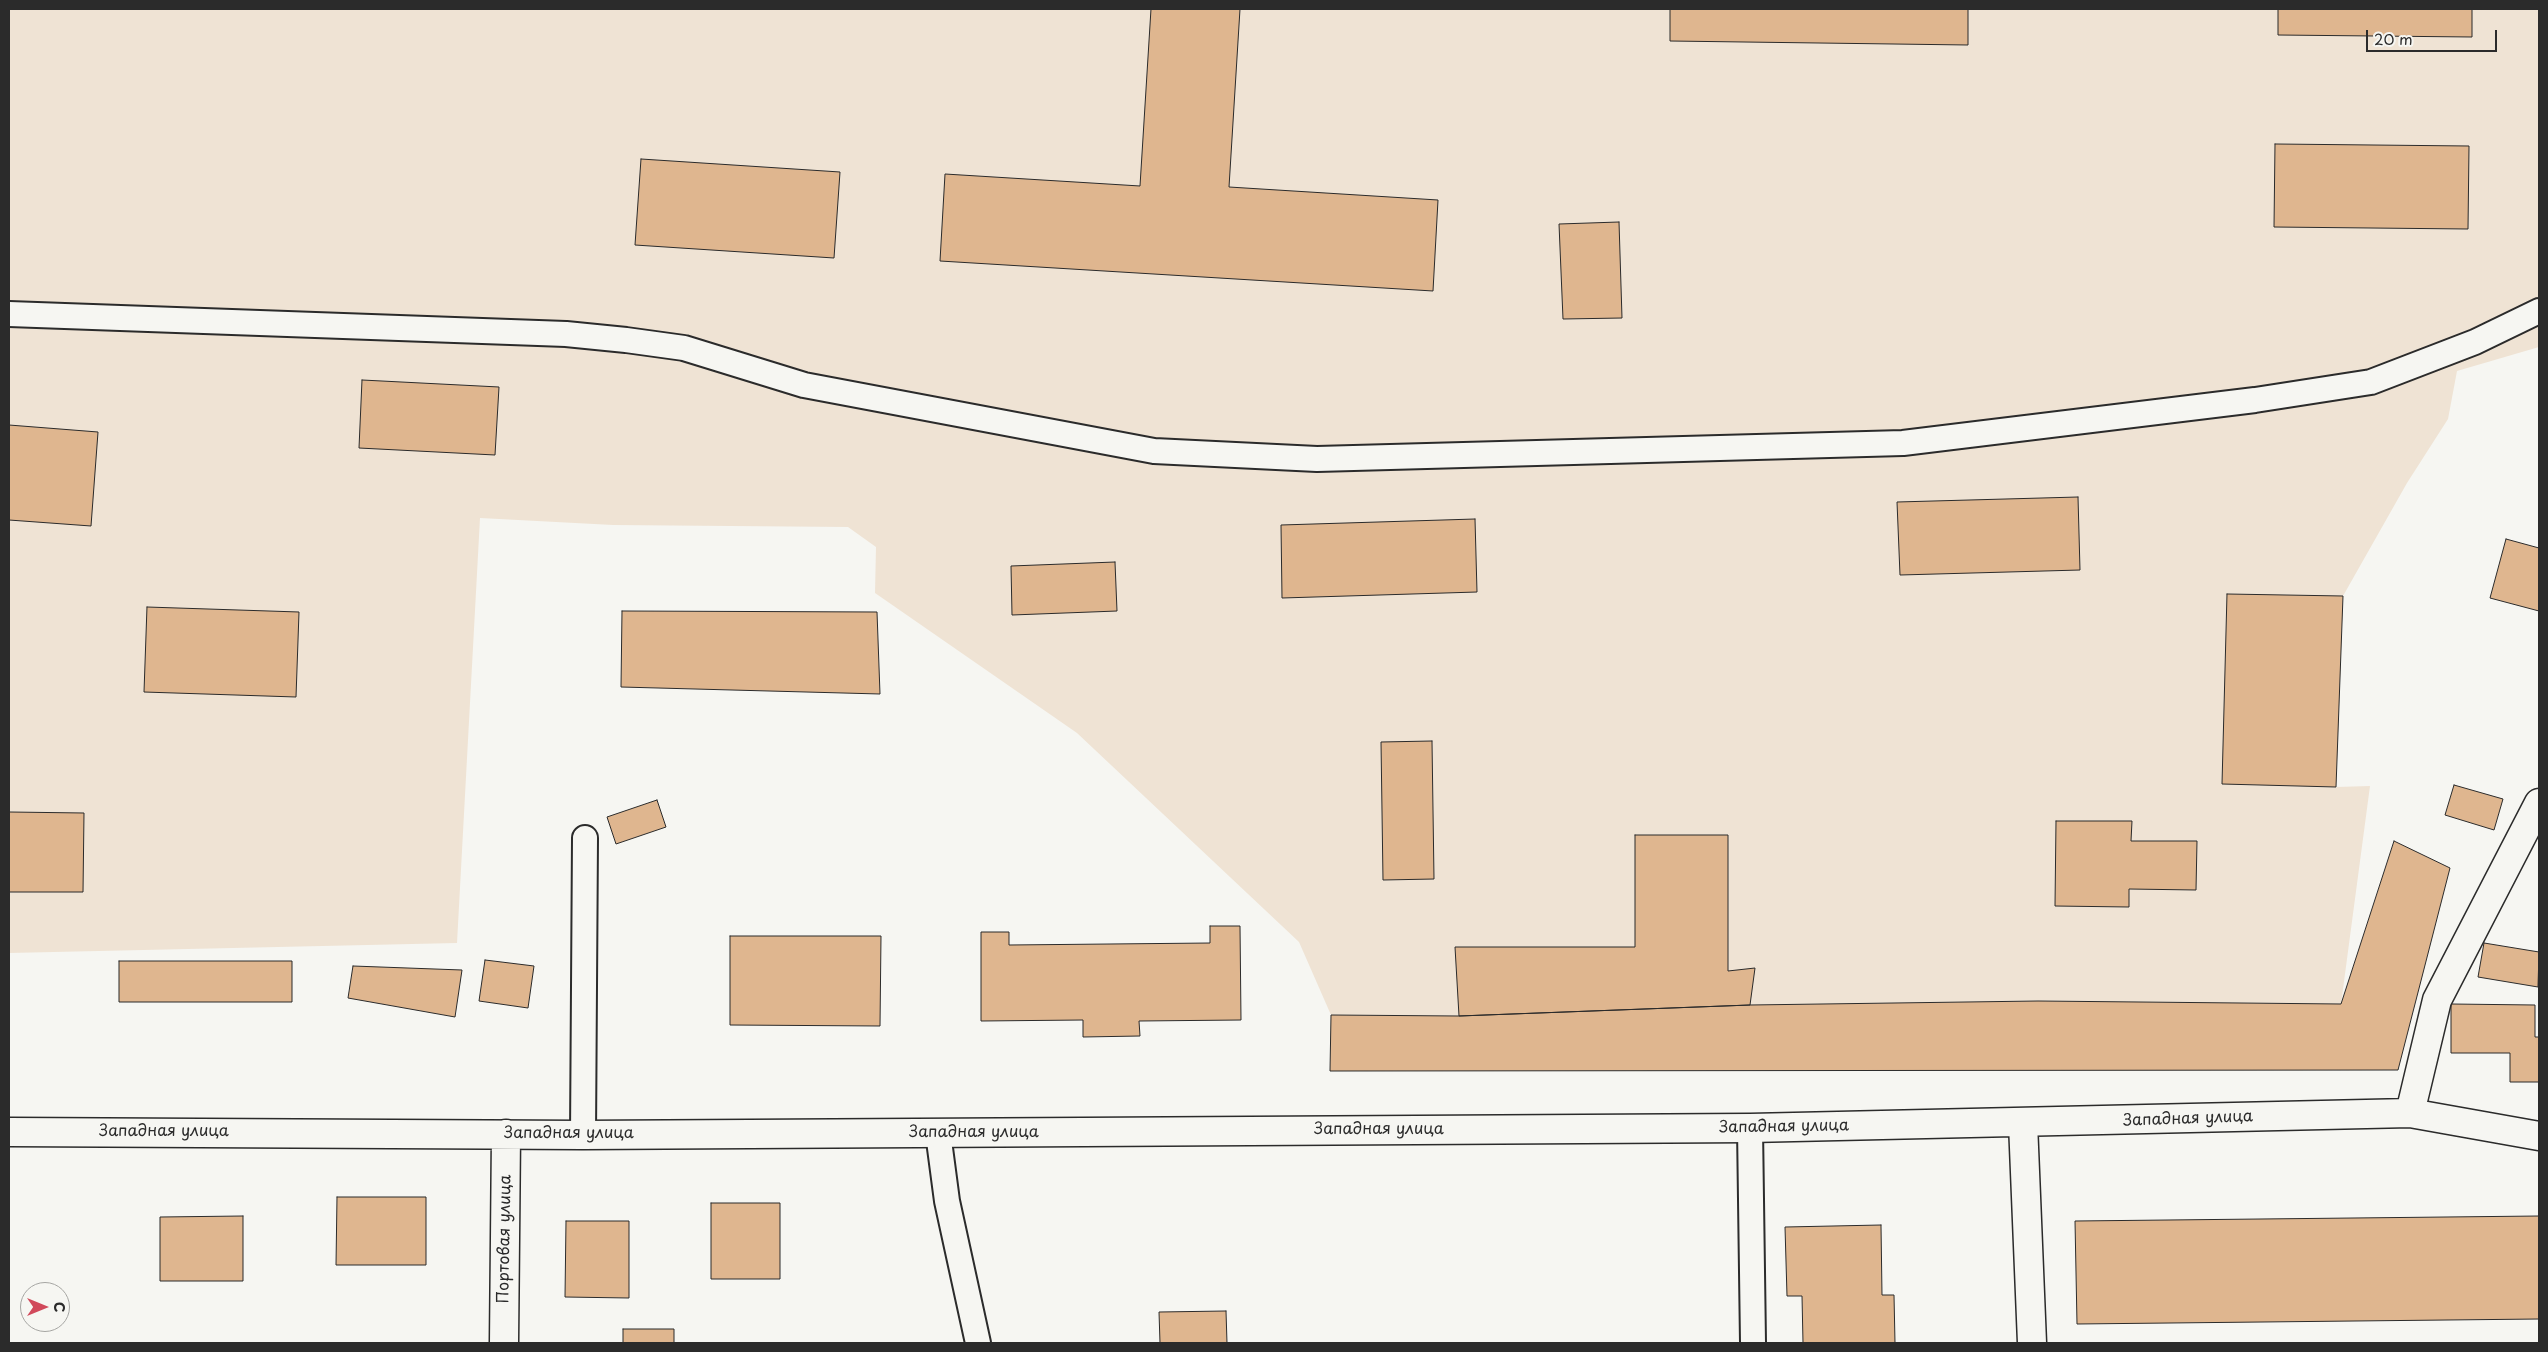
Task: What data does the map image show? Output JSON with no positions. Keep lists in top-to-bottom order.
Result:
{
  "streets": {
    "street": ["Западная улица", "Портовая улица"]
  },
  "crossings": [
    ["Западная улица", "Портовая улица"]
  ],
  "scale_bar": "20 m",
  "north": "right"
}
